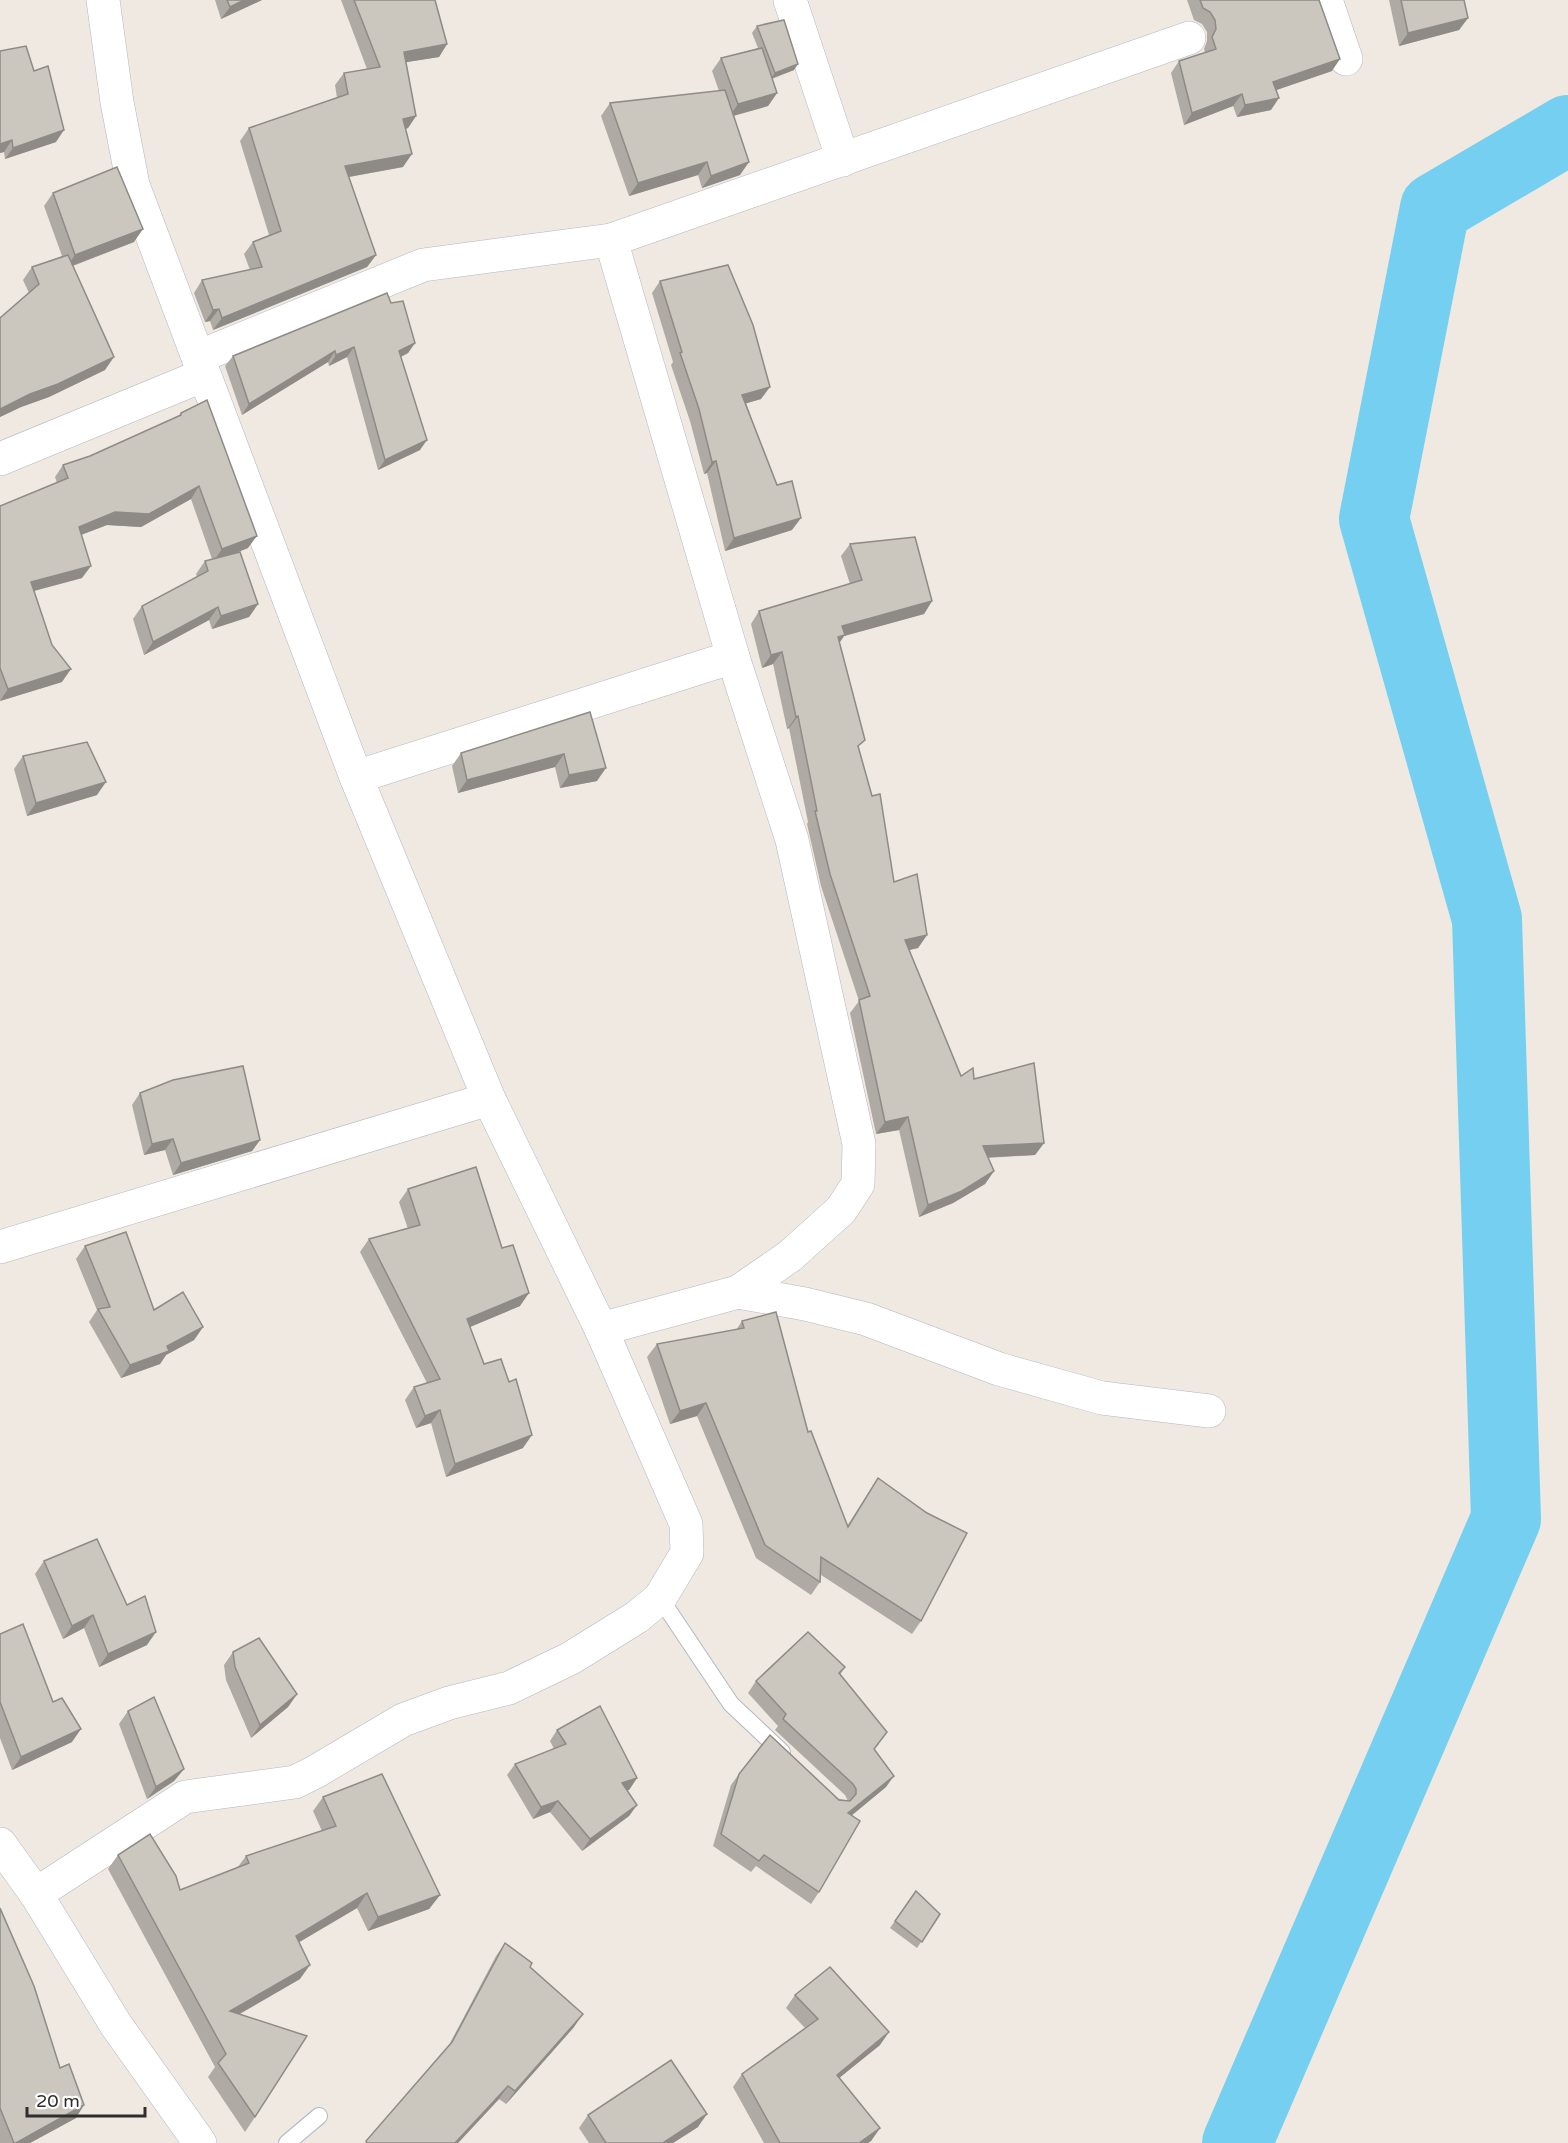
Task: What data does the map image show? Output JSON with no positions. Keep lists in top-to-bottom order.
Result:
{
  "scale_bar": "20 m"
}
